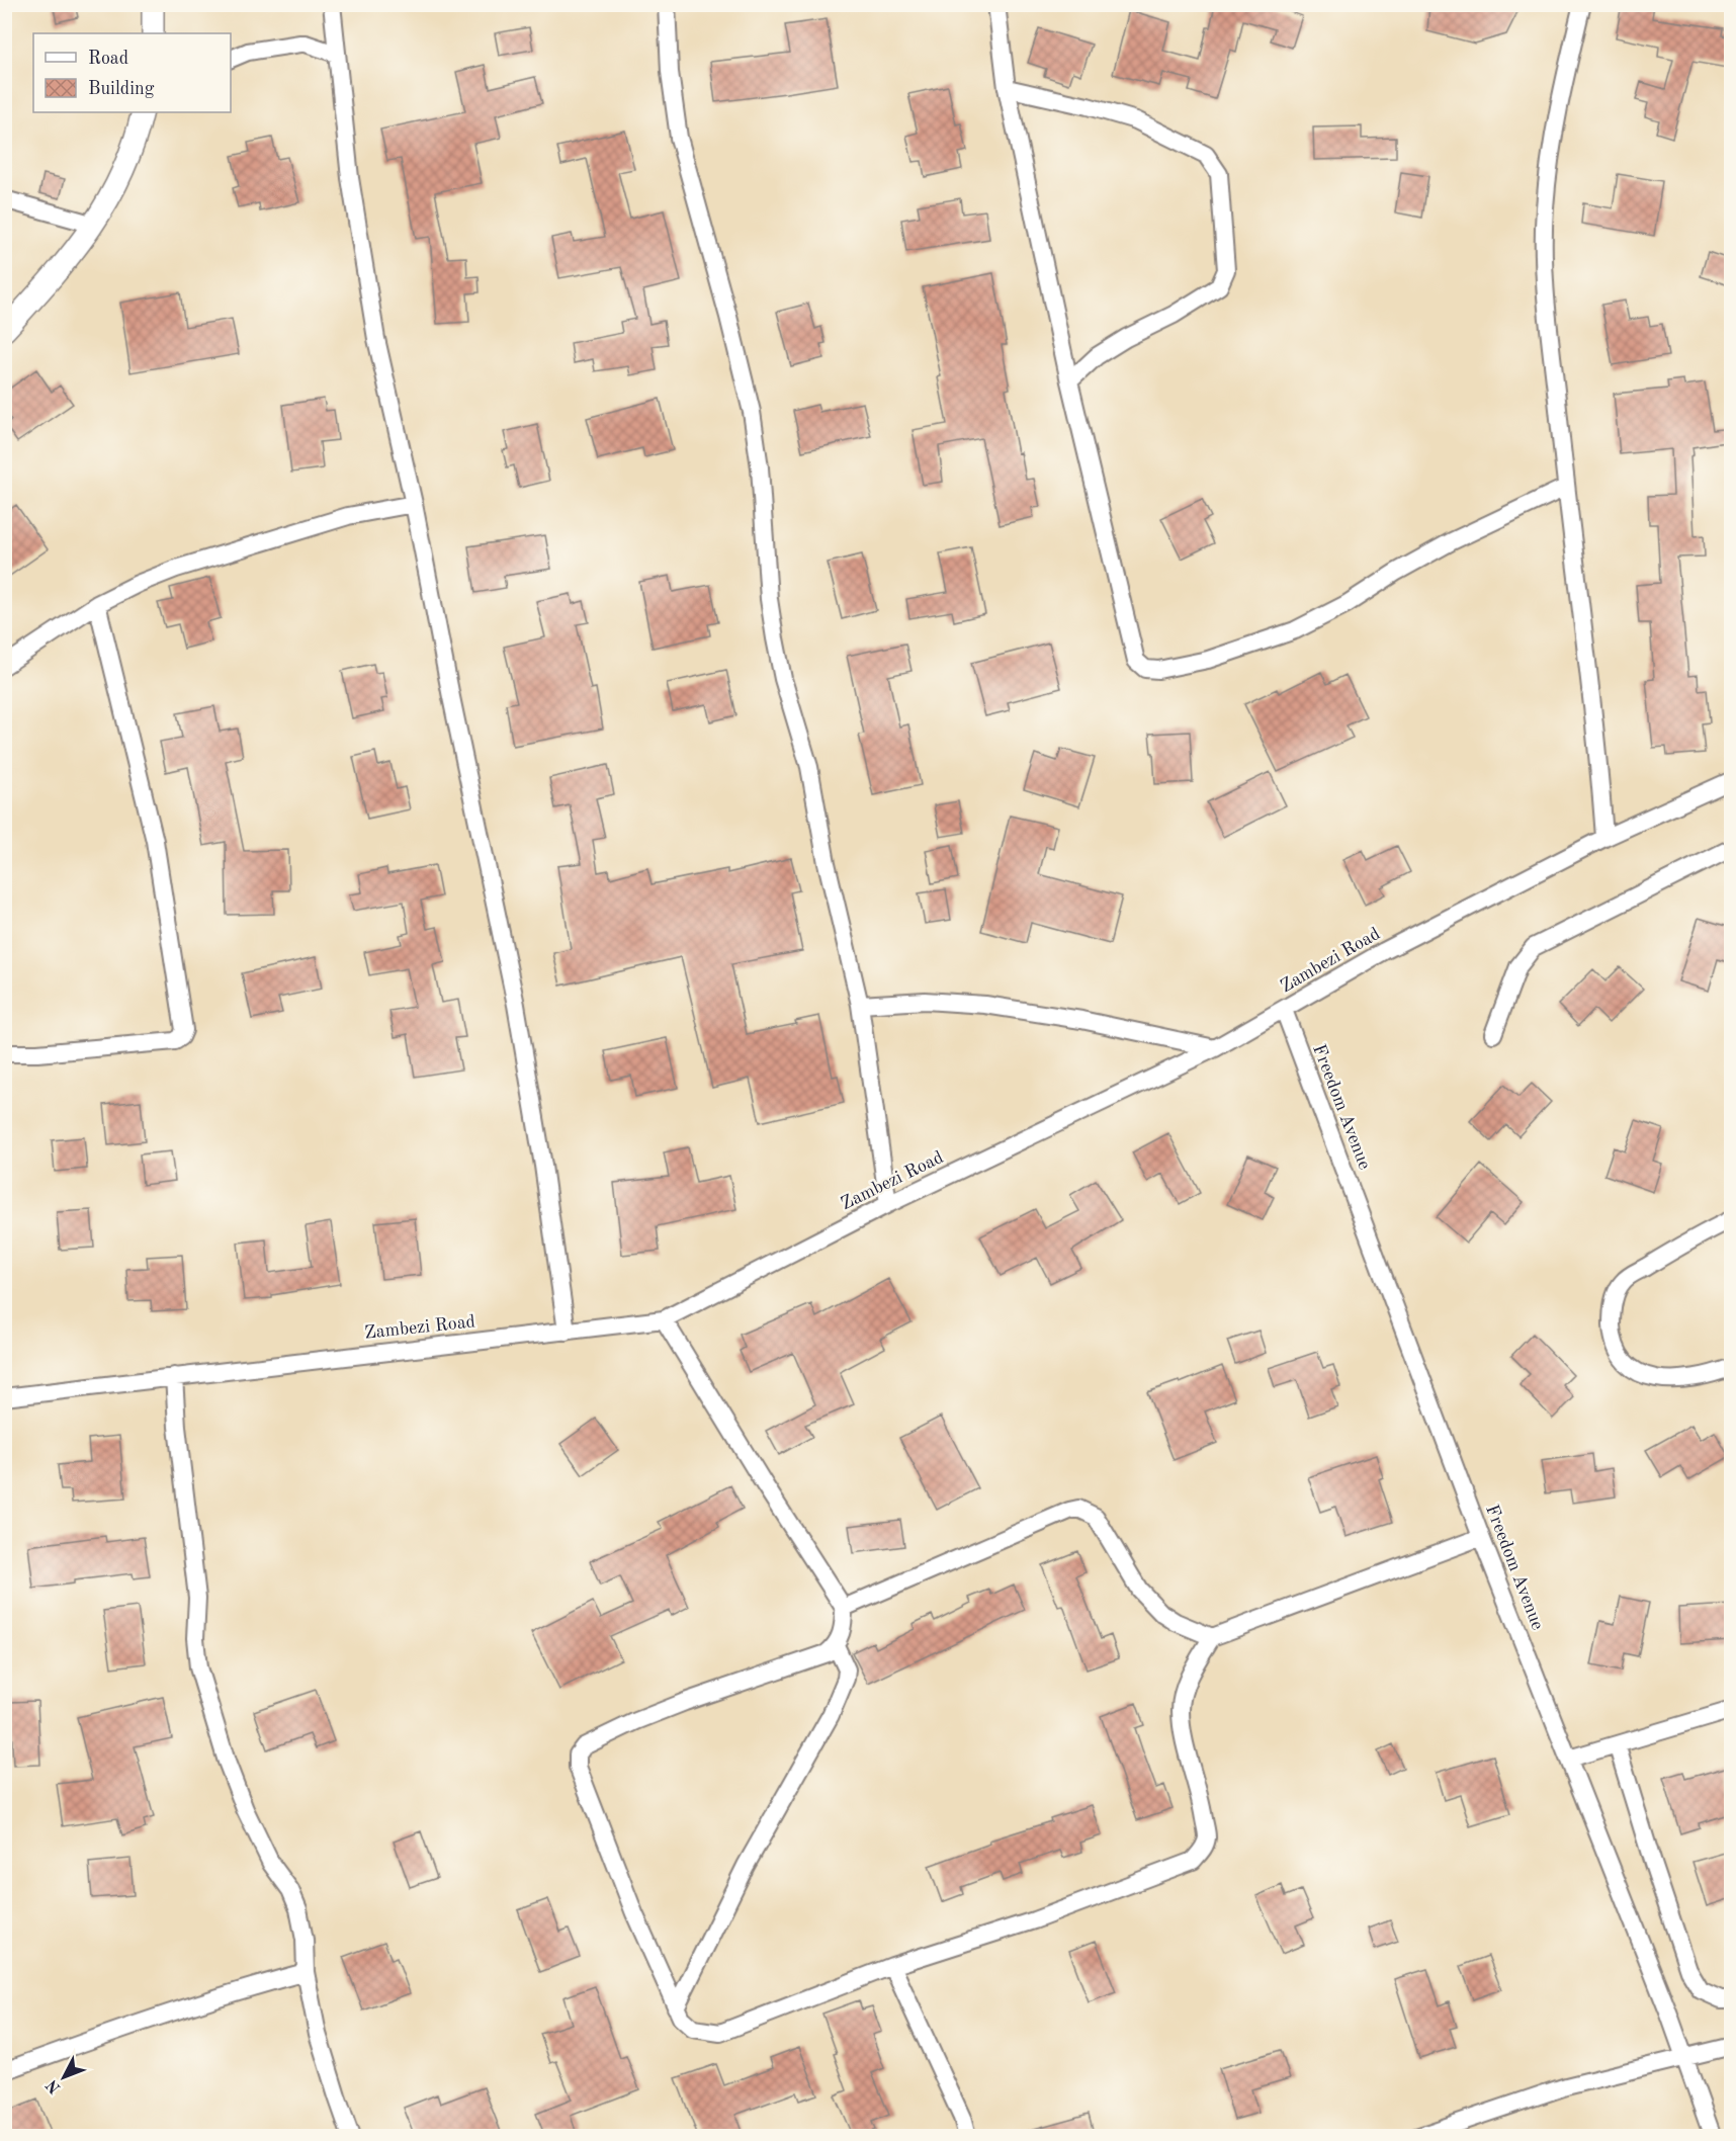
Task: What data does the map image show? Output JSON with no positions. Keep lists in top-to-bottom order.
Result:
{
  "streets": {
    "street": ["Zambezi Road", "Freedom Avenue"]
  },
  "crossings": [
    ["Zambezi Road", "Freedom Avenue"]
  ],
  "legend": ["Road", "Building"],
  "north": "bottom left"
}
